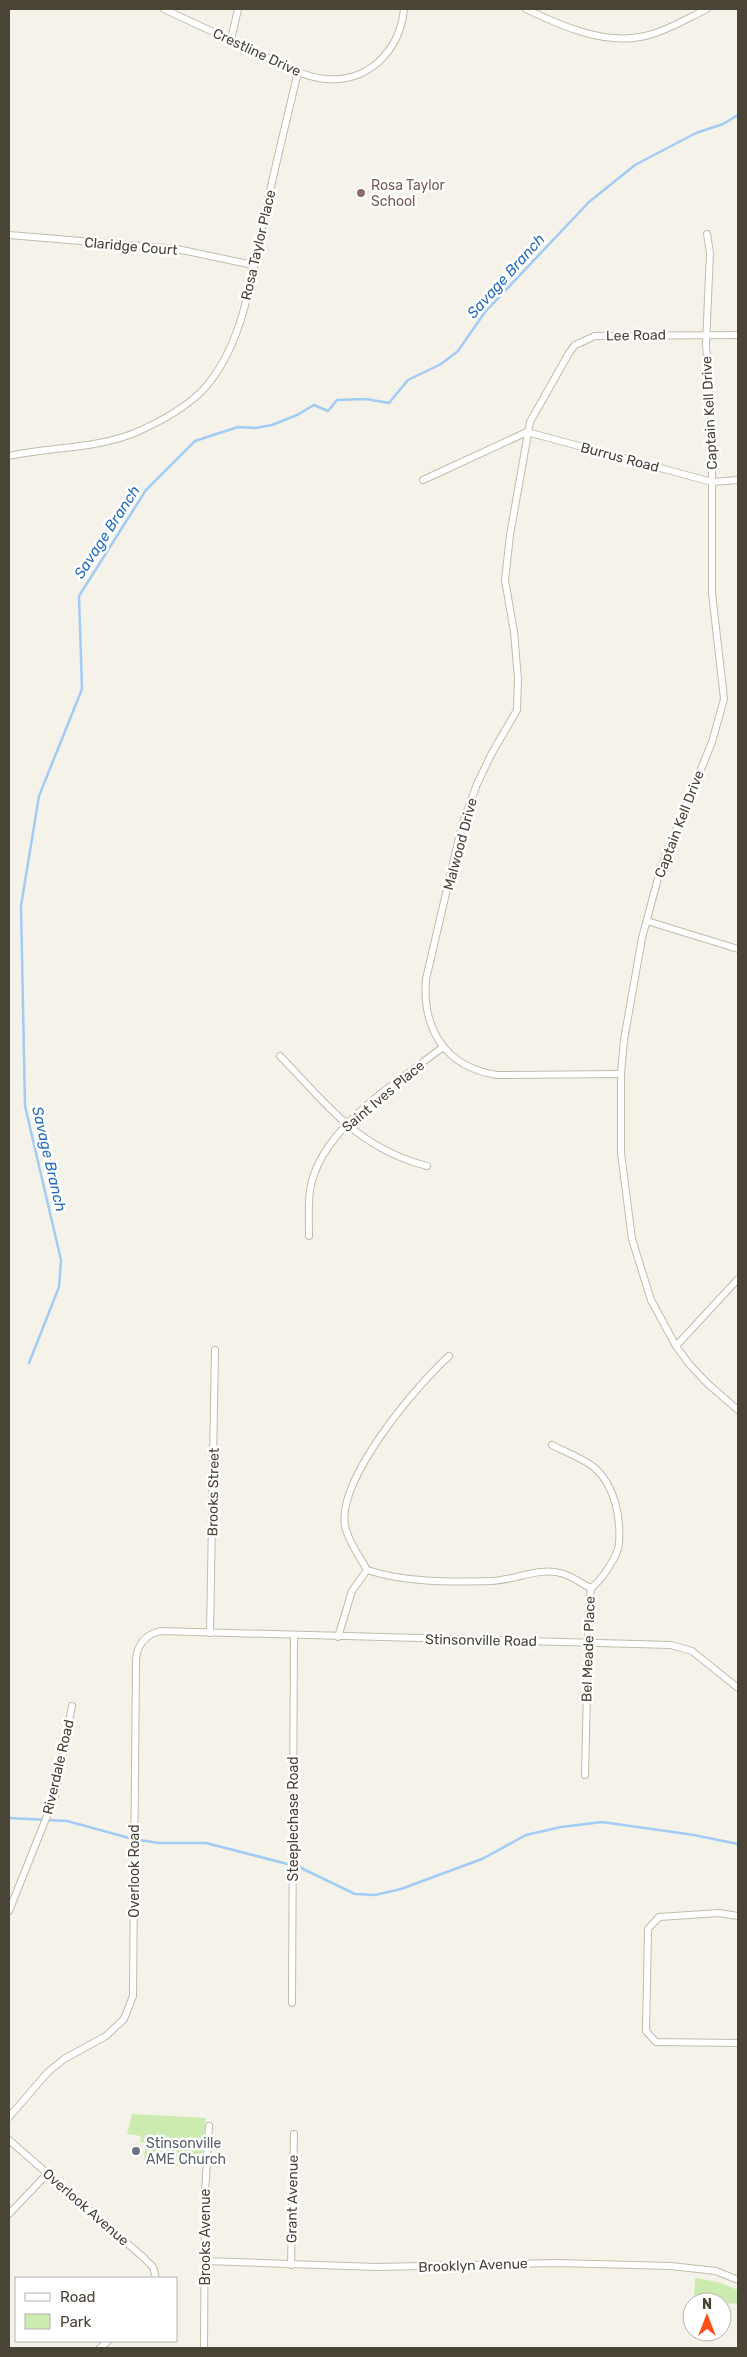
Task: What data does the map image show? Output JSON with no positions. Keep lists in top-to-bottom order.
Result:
{
  "streets": {
    "street": [
      "Crestline Drive",
      "Rosa Taylor Place",
      "Claridge Court",
      "Lee Road",
      "Captain Kell Drive",
      "Burrus Road",
      "Malwood Drive",
      "Saint Ives Place",
      "Brooks Street",
      "Stinsonville Road",
      "Bel Meade Place",
      "Riverdale Road",
      "Steeplechase Road",
      "Overlook Road",
      "Grant Avenue",
      "Overlook Avenue",
      "Brooks Avenue",
      "Brooklyn Avenue"
    ]
  },
  "crossings": [
    ["Crestline Drive", "Rosa Taylor Place"],
    ["Rosa Taylor Place", "Claridge Court"],
    ["Lee Road", "Captain Kell Drive"],
    ["Lee Road", "Burrus Road"],
    ["Lee Road", "Malwood Drive"],
    ["Captain Kell Drive", "Burrus Road"],
    ["Captain Kell Drive", "Malwood Drive"],
    ["Burrus Road", "Malwood Drive"],
    ["Malwood Drive", "Saint Ives Place"],
    ["Brooks Street", "Stinsonville Road"],
    ["Brooks Street", "Overlook Road"],
    ["Stinsonville Road", "Bel Meade Place"],
    ["Stinsonville Road", "Steeplechase Road"],
    ["Stinsonville Road", "Overlook Road"],
    ["Grant Avenue", "Brooklyn Avenue"],
    ["Brooks Avenue", "Brooklyn Avenue"]
  ],
  "water": ["Savage Branch"],
  "places": ["Rosa Taylor School", "Stinsonville AME Church"],
  "legend": ["Road", "Park"],
  "north": "top"
}
